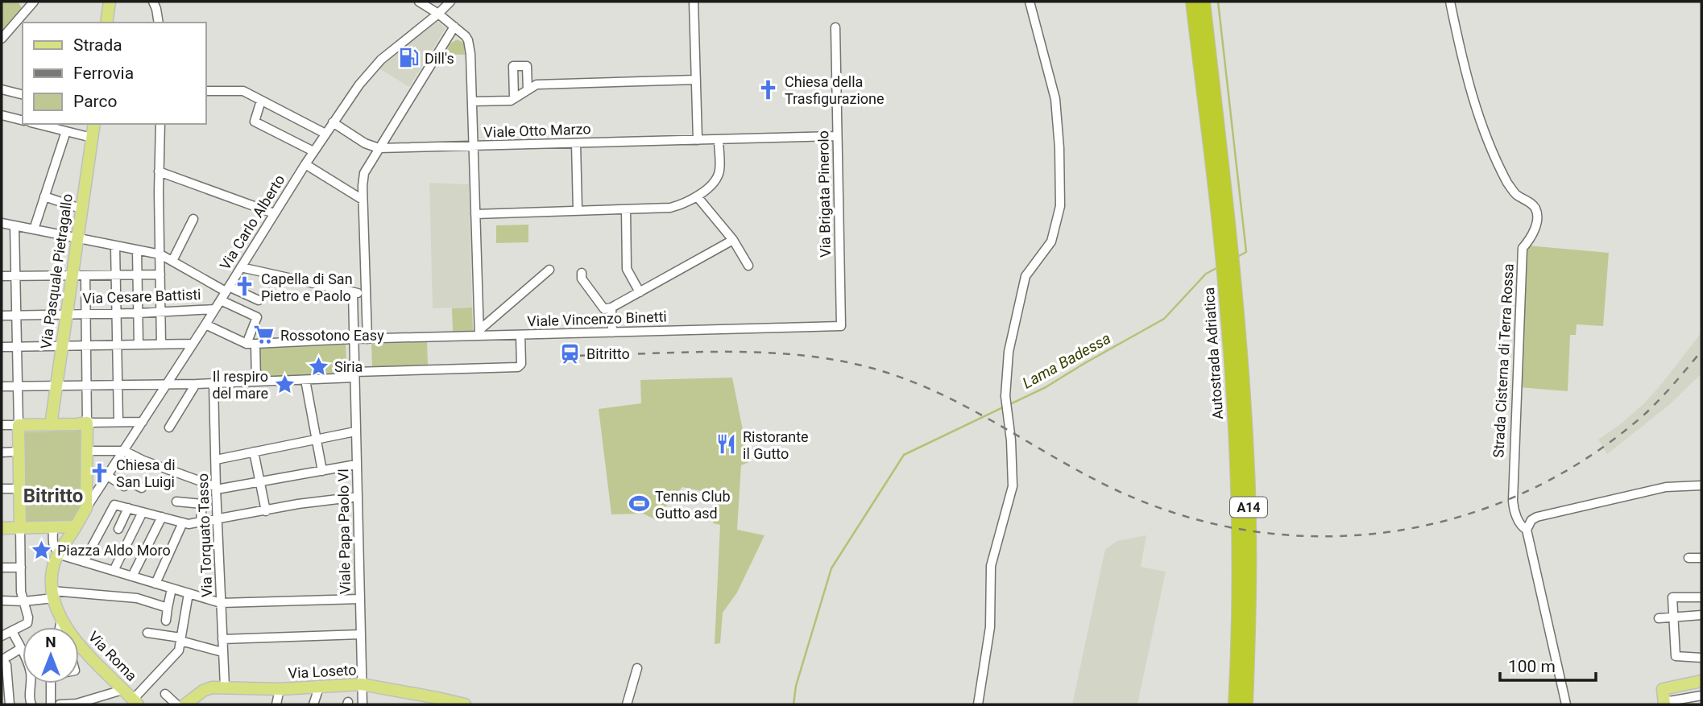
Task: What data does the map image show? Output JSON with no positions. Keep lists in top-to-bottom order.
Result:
{
  "streets": {
    "highway": ["Autostrada Adriatica", "A14"],
    "main road": ["Via Pasquale Pietragallo", "Via Roma", "Via Loseto"],
    "street": [
      "Viale Otto Marzo",
      "Via Brigata Pinerolo",
      "Via Carlo Alberto",
      "Via Cesare Battisti",
      "Viale Vincenzo Binetti",
      "Strada Cisterna di Terra Rossa",
      "Viale Papa Paolo VI",
      "Via Torquato Tasso"
    ]
  },
  "crossings": [
    ["Viale Otto Marzo", "Via Brigata Pinerolo"],
    ["Via Brigata Pinerolo", "Viale Vincenzo Binetti"],
    ["Via Carlo Alberto", "Via Cesare Battisti"],
    ["Via Pasquale Pietragallo", "Via Cesare Battisti"],
    ["Viale Vincenzo Binetti", "Viale Papa Paolo VI"],
    ["Viale Papa Paolo VI", "Via Loseto"],
    ["Via Torquato Tasso", "Via Loseto"]
  ],
  "districts": ["Bitritto"],
  "water": ["Lama Badessa"],
  "places": {
    "fuel station": ["Dill's"],
    "church": ["Chiesa della Trasfigurazione", "Capella di San Pietro e Paolo", "Chiesa di San Luigi"],
    "supermarket": ["Rossotono Easy"],
    "station": ["Bitritto"],
    "place": ["Siria", "Il respiro del mare", "Piazza Aldo Moro"],
    "restaurant": ["Ristorante il Gutto"],
    "sports": ["Tennis Club Gutto asd"]
  },
  "legend": ["Strada", "Ferrovia", "Parco"],
  "scale_bar": "100 m",
  "north": "top"
}
